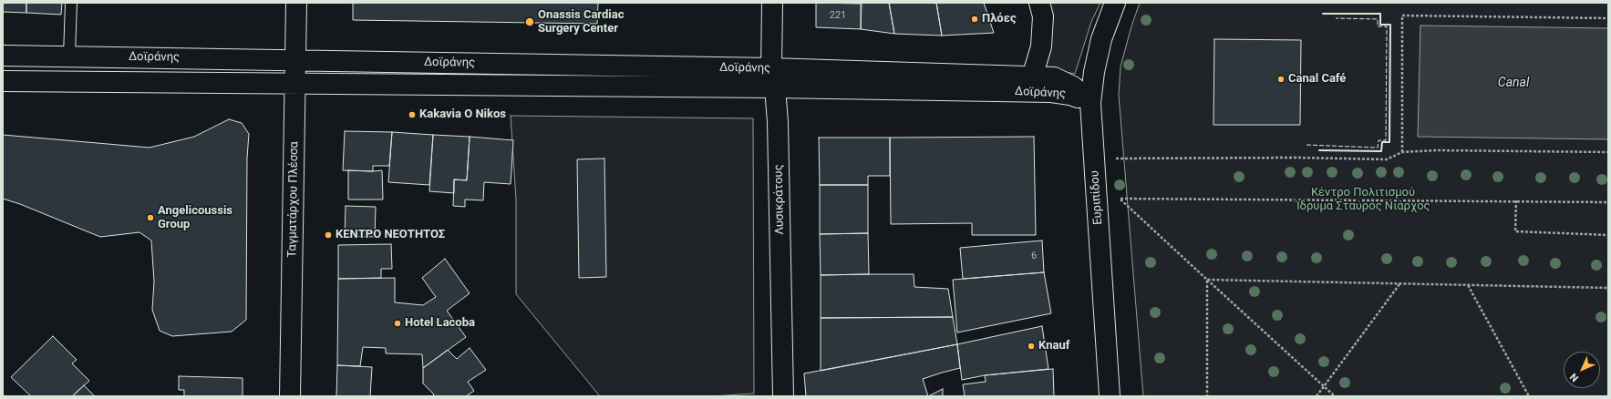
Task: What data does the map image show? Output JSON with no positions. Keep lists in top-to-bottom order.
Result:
{
  "streets": {
    "street": [
      "Δοϊράνης",
      "Ευριπίδου",
      "Ταγματάρχου Πλέσσα",
      "Λυσικράτους"
    ]
  },
  "crossings": [
    ["Δοϊράνης", "Ευριπίδου"],
    ["Δοϊράνης", "Ταγματάρχου Πλέσσα"],
    ["Δοϊράνης", "Λυσικράτους"]
  ],
  "water": ["Canal"],
  "parks": ["Κέντρο Πολιτισμού Ίδρυμα Σταύρος Νιάρχος"],
  "places": [
    "Πλόες",
    "Onassis Cardiac Surgery Center",
    "Canal Café",
    "Kakavia O Nikos",
    "Angelicoussis Group",
    "ΚΕΝΤΡΟ ΝΕΟΤΗΤΟΣ",
    "Hotel Lacoba",
    "Knauf"
  ],
  "house_numbers": ["221", "6"],
  "north": "bottom left"
}
